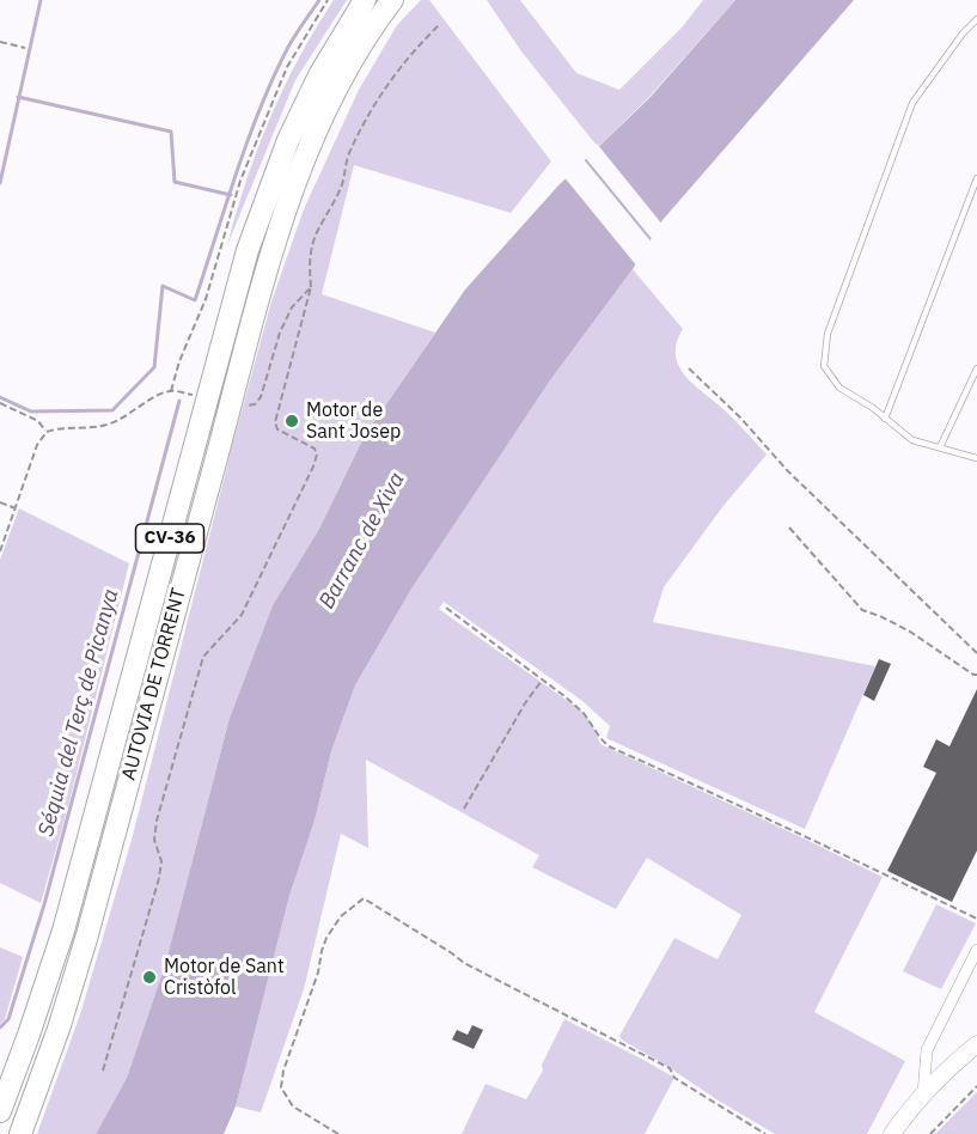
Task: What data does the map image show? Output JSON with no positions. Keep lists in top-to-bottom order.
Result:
{
  "streets": {
    "highway": ["CV-36", "AUTOVIA DE TORRENT"]
  },
  "water": ["Barranc de Xiva", "Séquia del Terç de Picanya"],
  "places": ["Motor de Sant Josep", "Motor de Sant Cristòfol"]
}
